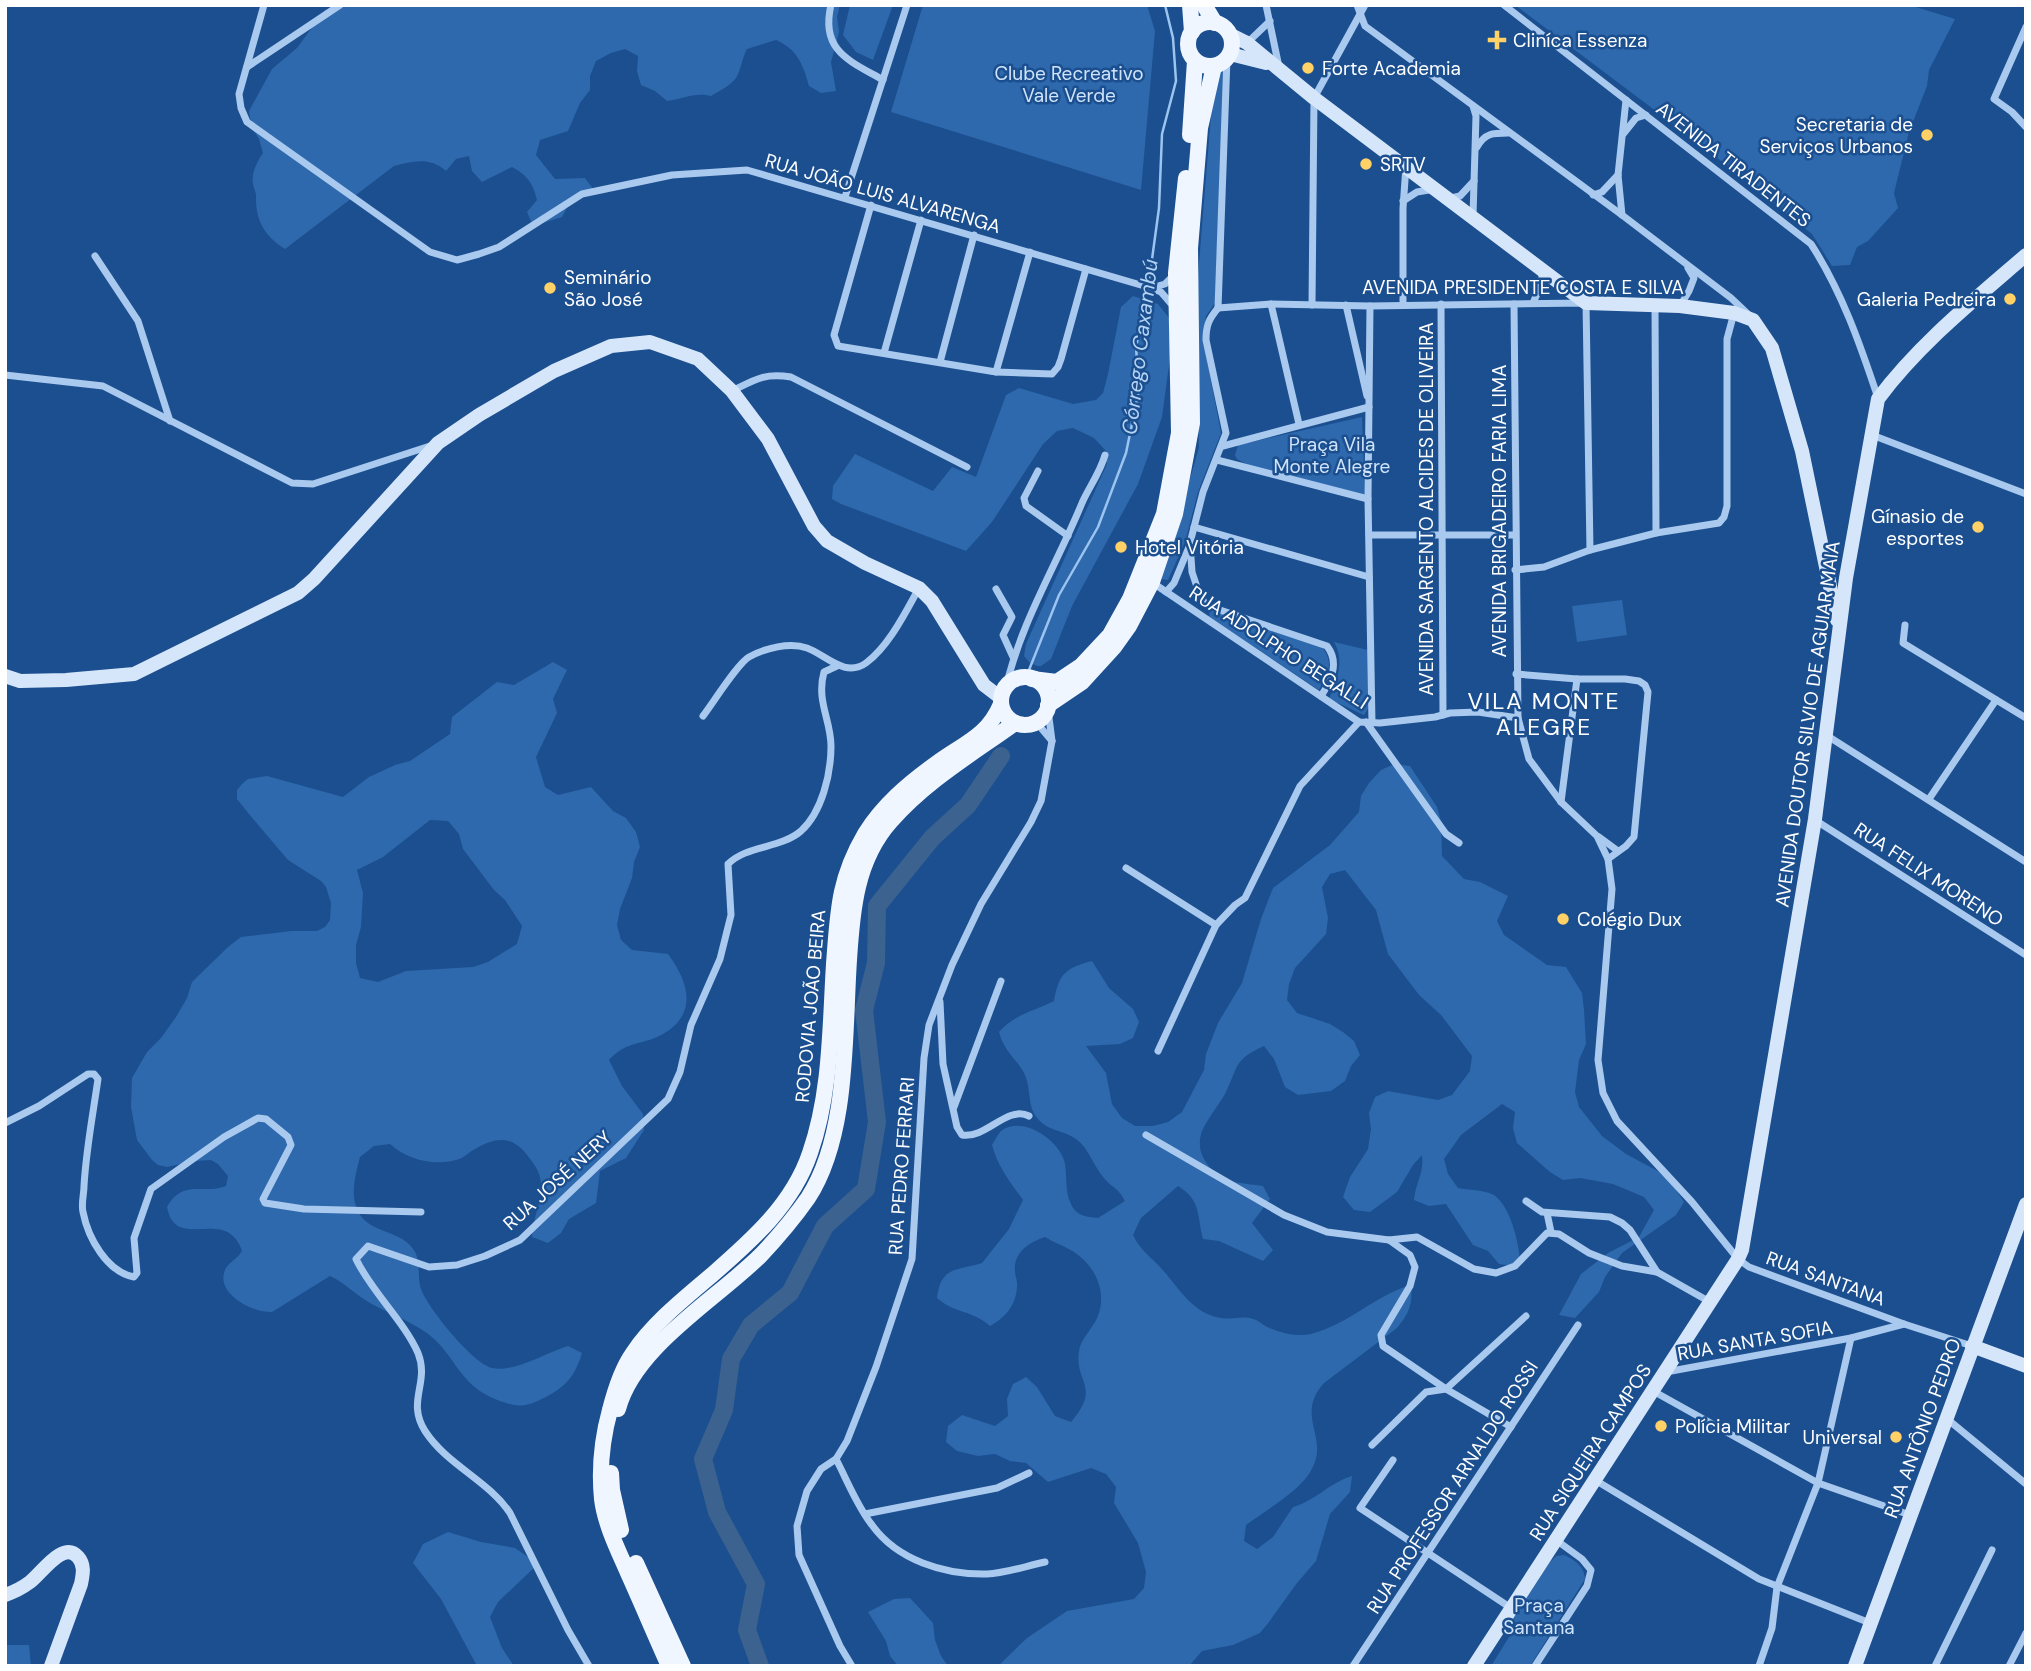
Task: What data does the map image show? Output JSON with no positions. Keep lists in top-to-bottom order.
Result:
{
  "streets": {
    "main road": [
      "AVENIDA PRESIDENTE COSTA E SILVA",
      "AVENIDA DOUTOR SILVIO DE AGUIAR MAIA",
      "RODOVIA JOÃO BEIRA",
      "RUA ANTÔNIO PEDRO",
      "RUA SIQUEIRA CAMPOS"
    ],
    "street": [
      "AVENIDA TIRADENTES",
      "RUA JOÃO LUIS ALVARENGA",
      "AVENIDA SARGENTO ALCIDES DE OLIVEIRA",
      "AVENIDA BRIGADEIRO FARIA LIMA",
      "RUA ADOLPHO BEGALLI",
      "RUA FELIX MORENO",
      "RUA PEDRO FERRARI",
      "RUA JOSÉ NERY",
      "RUA SANTANA",
      "RUA SANTA SOFIA",
      "RUA PROFESSOR ARNALDO ROSSI"
    ]
  },
  "crossings": [
    ["AVENIDA TIRADENTES", "AVENIDA DOUTOR SILVIO DE AGUIAR MAIA"],
    ["AVENIDA PRESIDENTE COSTA E SILVA", "AVENIDA SARGENTO ALCIDES DE OLIVEIRA"],
    ["AVENIDA PRESIDENTE COSTA E SILVA", "AVENIDA BRIGADEIRO FARIA LIMA"],
    ["AVENIDA SARGENTO ALCIDES DE OLIVEIRA", "RUA ADOLPHO BEGALLI"],
    ["AVENIDA BRIGADEIRO FARIA LIMA", "RUA ADOLPHO BEGALLI"],
    ["AVENIDA DOUTOR SILVIO DE AGUIAR MAIA", "RUA FELIX MORENO"],
    ["AVENIDA DOUTOR SILVIO DE AGUIAR MAIA", "RUA SANTANA"],
    ["AVENIDA DOUTOR SILVIO DE AGUIAR MAIA", "RUA SIQUEIRA CAMPOS"],
    ["RODOVIA JOÃO BEIRA", "RUA PEDRO FERRARI"],
    ["RUA SANTANA", "RUA SANTA SOFIA"],
    ["RUA SANTANA", "RUA ANTÔNIO PEDRO"],
    ["RUA SANTANA", "RUA SIQUEIRA CAMPOS"],
    ["RUA SANTA SOFIA", "RUA SIQUEIRA CAMPOS"]
  ],
  "districts": ["VILA MONTE ALEGRE"],
  "water": ["Córrego Caxambú"],
  "parks": ["Clube Recreativo Vale Verde", "Praça Vila Monte Alegre", "Praça Santana"],
  "places": {
    "health": ["Cliníca Essenza"],
    "other": [
      "Forte Academia",
      "Secretaria de Serviços Urbanos",
      "SRTV",
      "Seminário São José",
      "Galeria Pedreira",
      "Gínasio de esportes",
      "Hotel Vitória",
      "Colégio Dux",
      "Polícia Militar",
      "Universal"
    ]
  }
}
